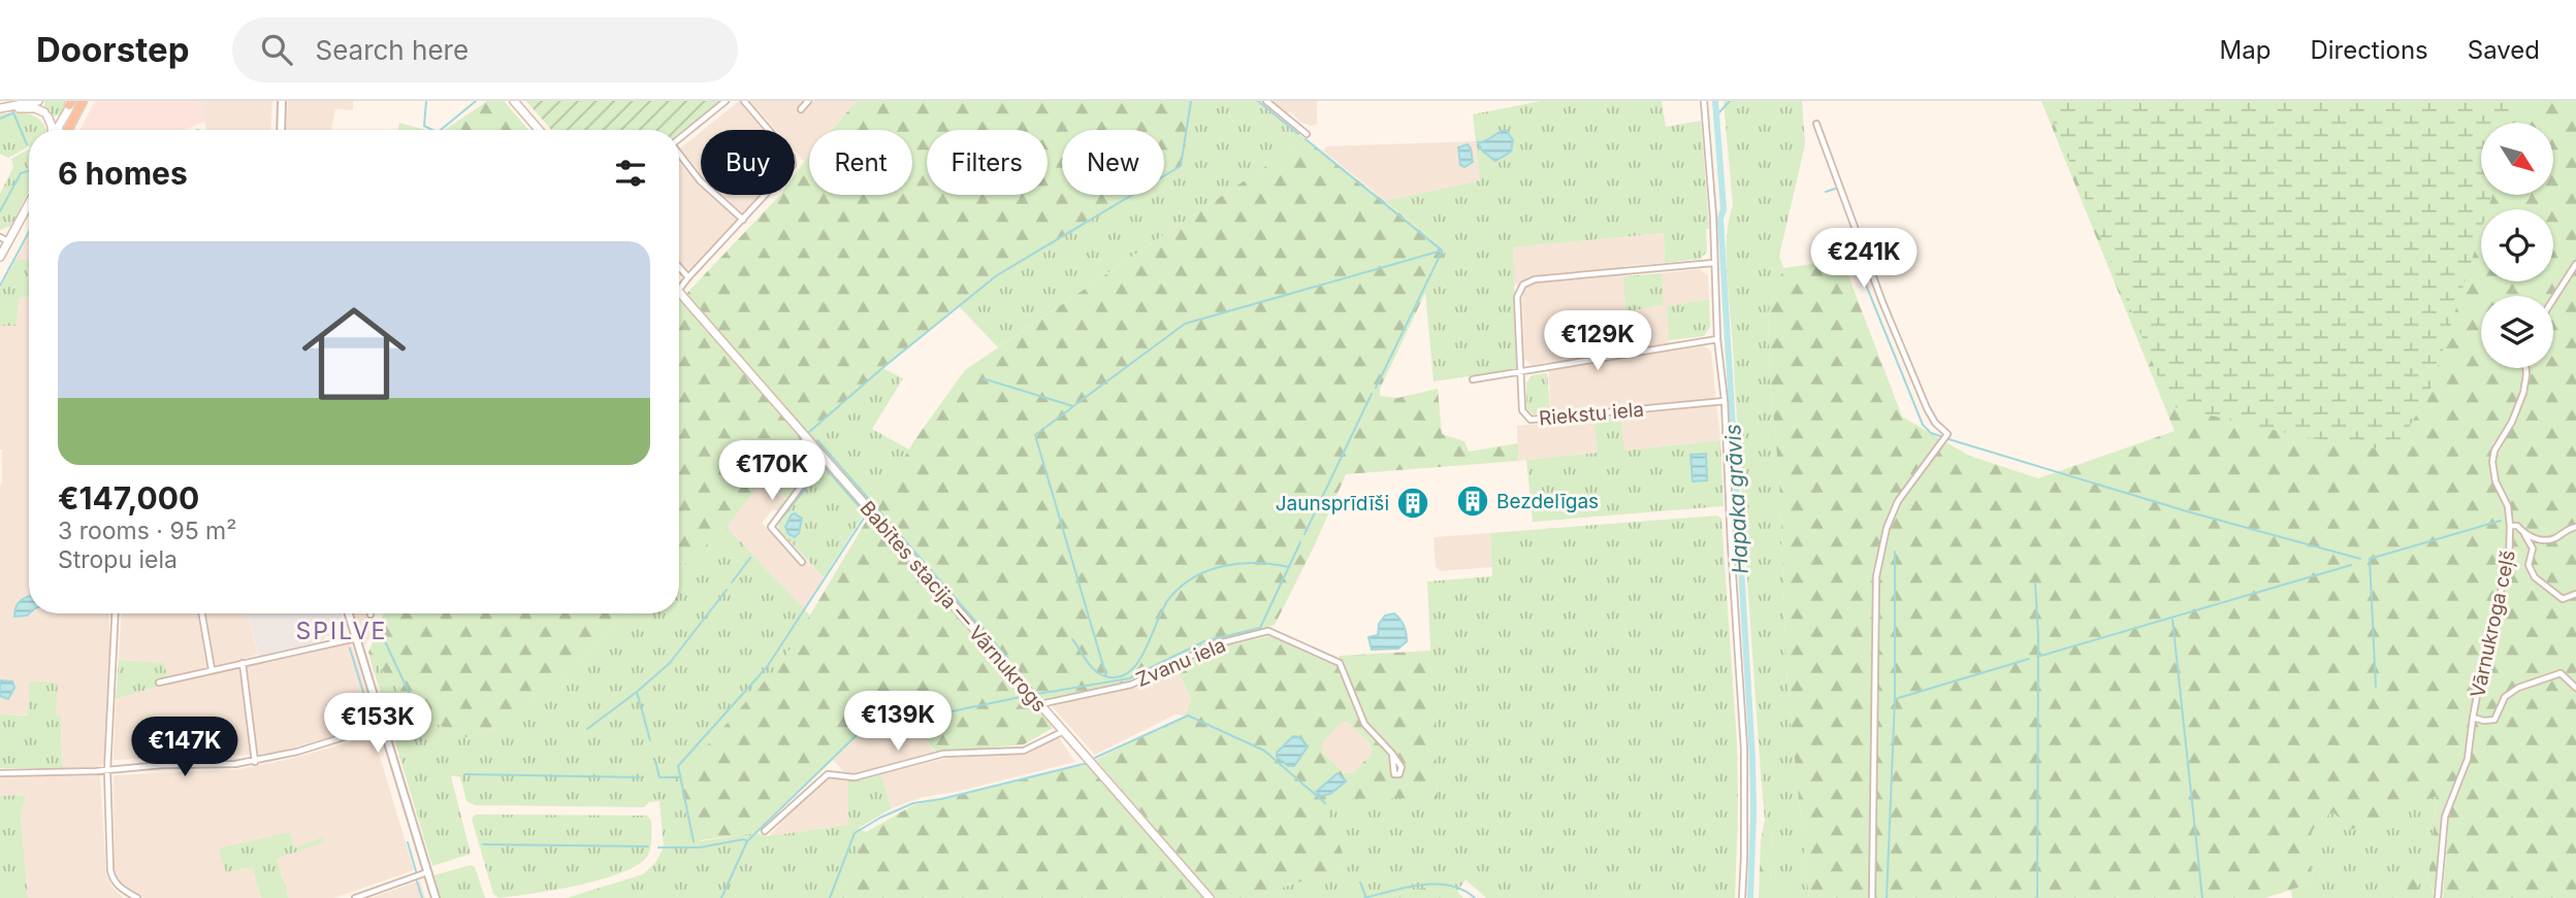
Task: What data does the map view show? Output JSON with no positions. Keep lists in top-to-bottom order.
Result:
{
  "streets": {
    "main road": ["Babītes stacija — Vārnukrogs"],
    "street": ["Riekstu iela", "Vārnukroga ceļš", "Zvanu iela"]
  },
  "crossings": [
    ["Babītes stacija — Vārnukrogs", "Zvanu iela"]
  ],
  "districts": ["SPILVE"],
  "water": ["Hapaka grāvis"],
  "places": {
    "building": ["Bezdelīgas", "Jaunsprīdīši"]
  },
  "north": "bottom right",
  "page": {
    "header": "Doorstep",
    "search": "Search here",
    "nav": ["Map", "Directions", "Saved"],
    "chip": [
      "Buy",
      "Rent",
      "Filters",
      "New"
    ],
    "heading": "6 homes",
    "list": [
      {
        "name": "€147,000",
        "note": "3 rooms · 95 m² · Stropu iela"
      }
    ],
    "price": [
      "€241K",
      "€129K",
      "€170K",
      "€139K",
      "€153K",
      "€147K"
    ]
  }
}
